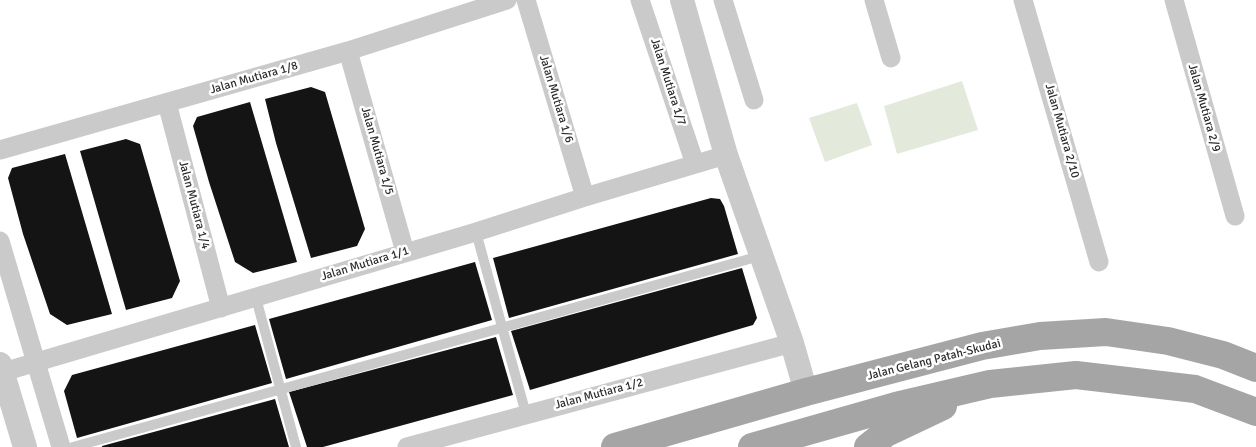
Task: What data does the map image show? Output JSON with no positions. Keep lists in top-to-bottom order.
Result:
{
  "streets": {
    "main road": ["Jalan Gelang Patah-Skudai"],
    "street": [
      "Jalan Mutiara 1/8",
      "Jalan Mutiara 1/7",
      "Jalan Mutiara 1/6",
      "Jalan Mutiara 2/9",
      "Jalan Mutiara 2/10",
      "Jalan Mutiara 1/5",
      "Jalan Mutiara 1/4",
      "Jalan Mutiara 1/1",
      "Jalan Mutiara 1/2"
    ]
  },
  "crossings": [
    ["Jalan Mutiara 1/8", "Jalan Mutiara 1/5"],
    ["Jalan Mutiara 1/8", "Jalan Mutiara 1/4"],
    ["Jalan Mutiara 1/7", "Jalan Mutiara 1/1"],
    ["Jalan Mutiara 1/6", "Jalan Mutiara 1/1"],
    ["Jalan Mutiara 1/5", "Jalan Mutiara 1/1"],
    ["Jalan Mutiara 1/4", "Jalan Mutiara 1/1"]
  ]
}
